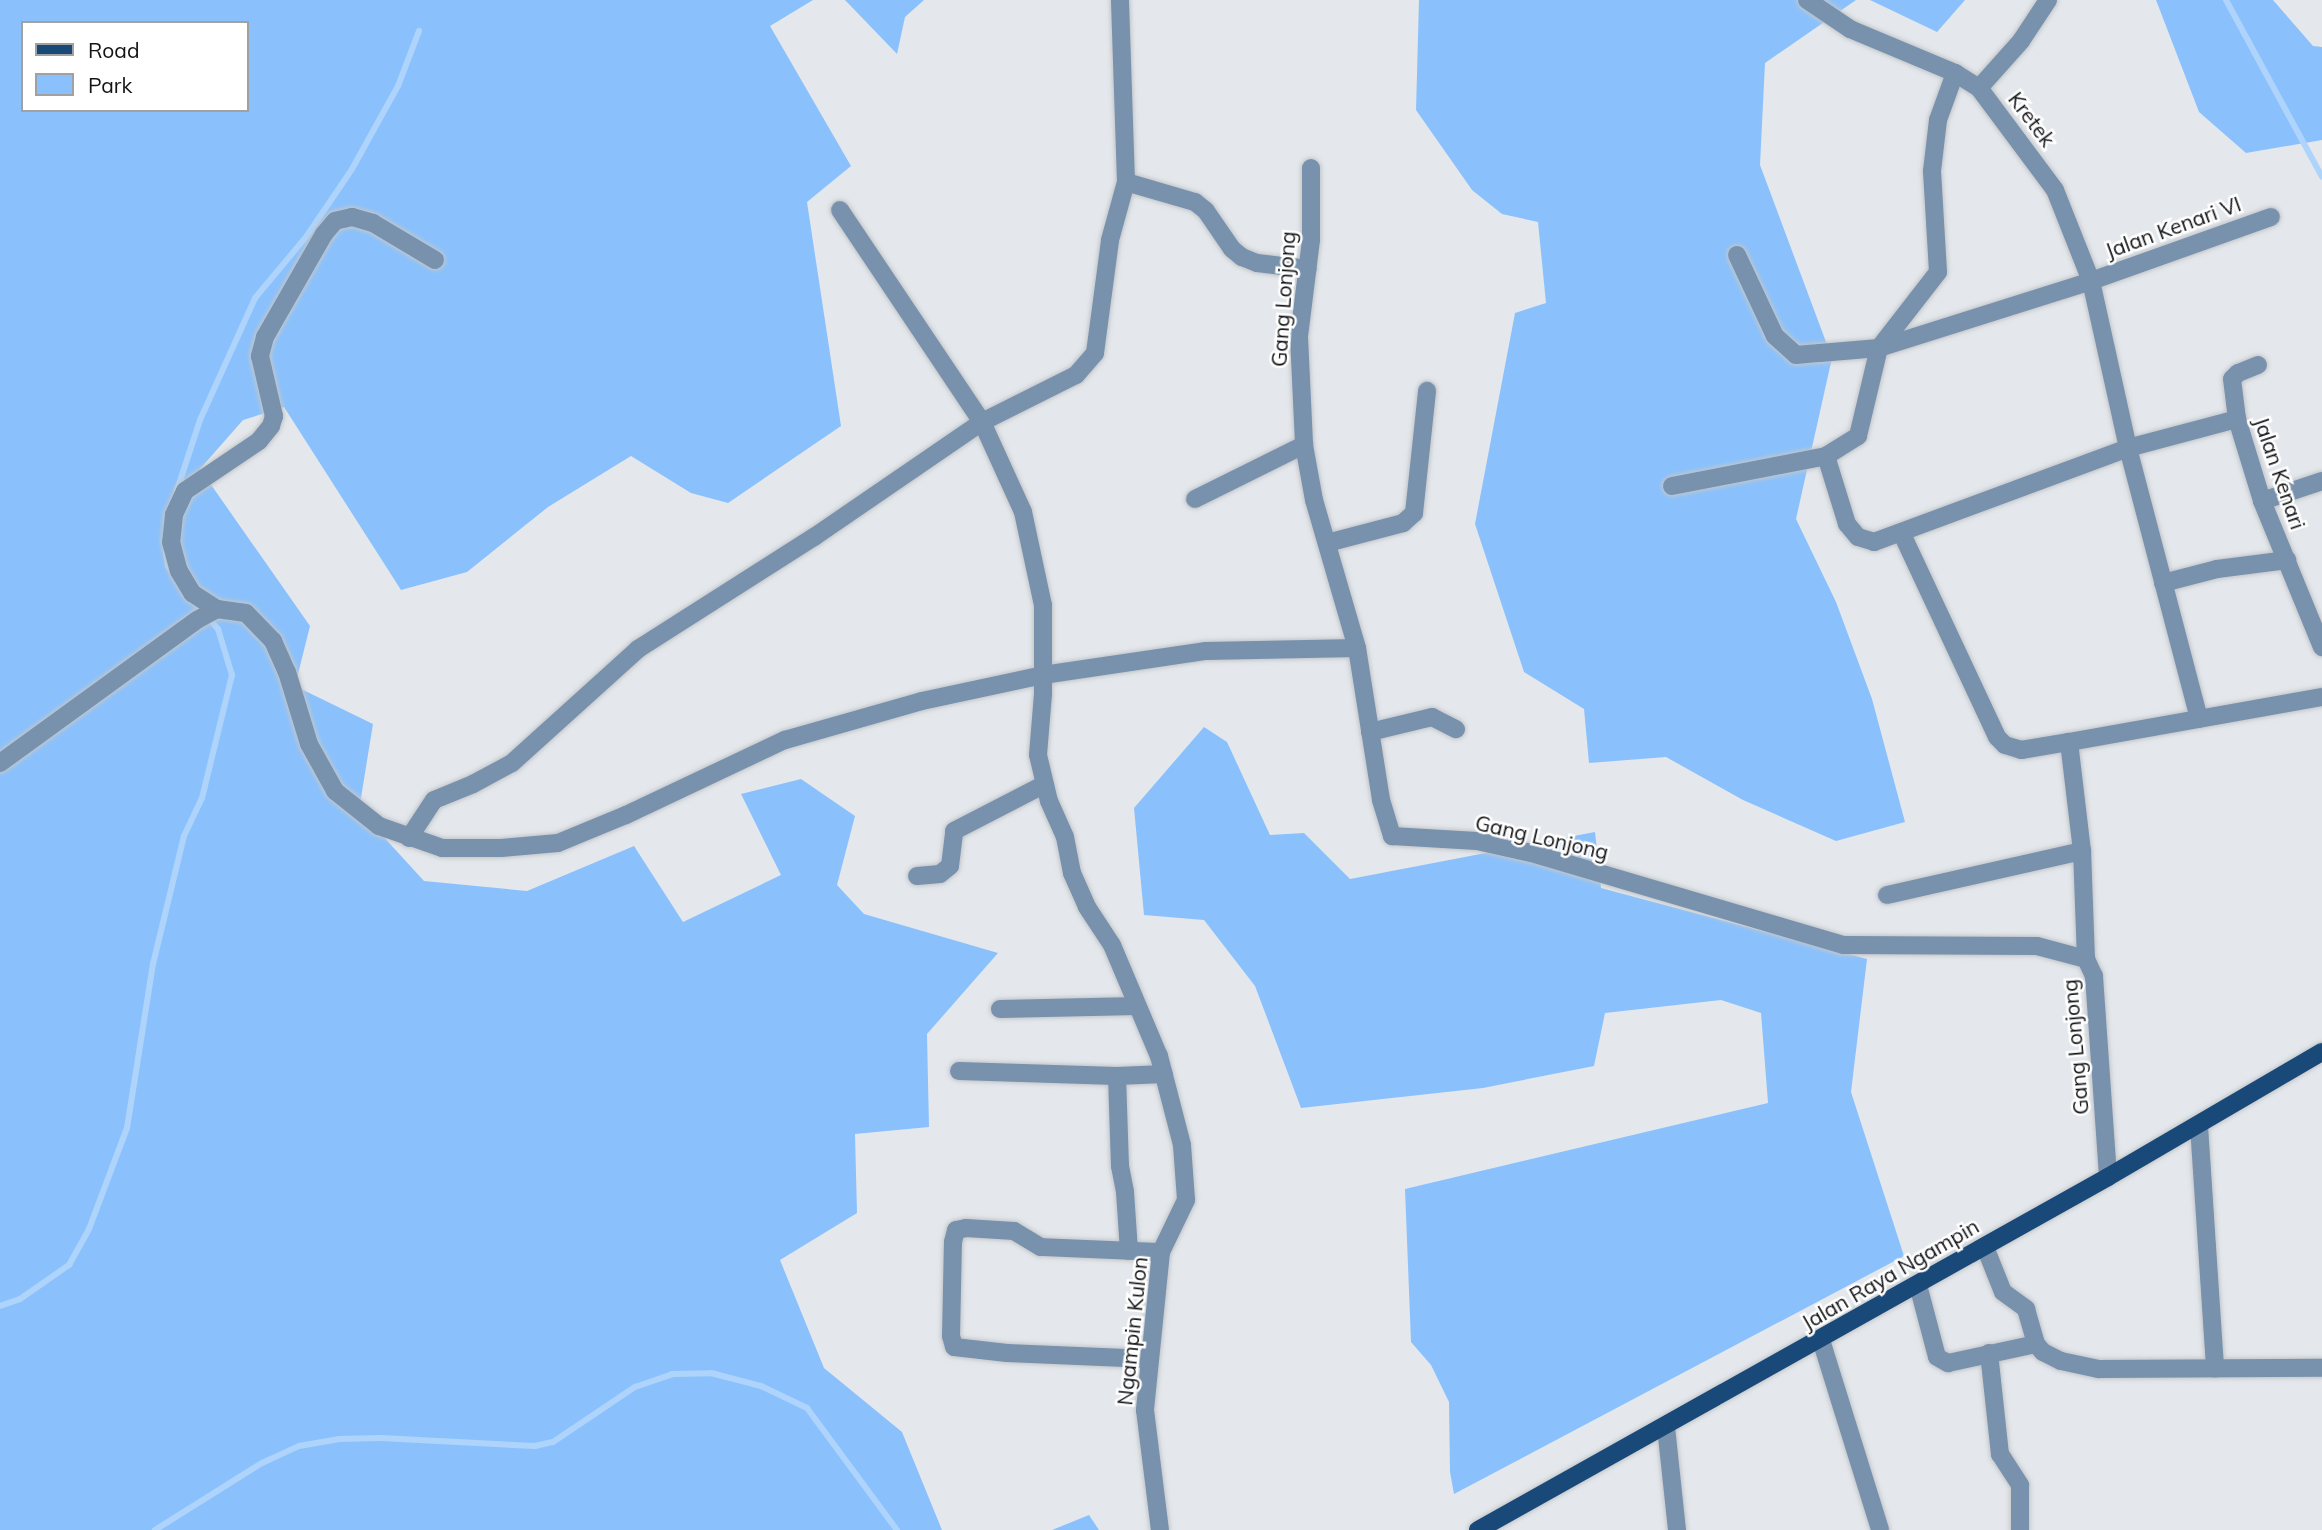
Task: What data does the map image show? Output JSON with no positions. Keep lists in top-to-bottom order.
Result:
{
  "streets": {
    "main road": ["Jalan Raya Ngampin"],
    "street": [
      "Kretek",
      "Jalan Kenari VI",
      "Gang Lonjong",
      "Jalan Kenari",
      "Ngampin Kulon"
    ]
  },
  "crossings": [
    ["Kretek", "Jalan Kenari VI"],
    ["Gang Lonjong", "Jalan Raya Ngampin"]
  ],
  "legend": ["Road", "Park"]
}
